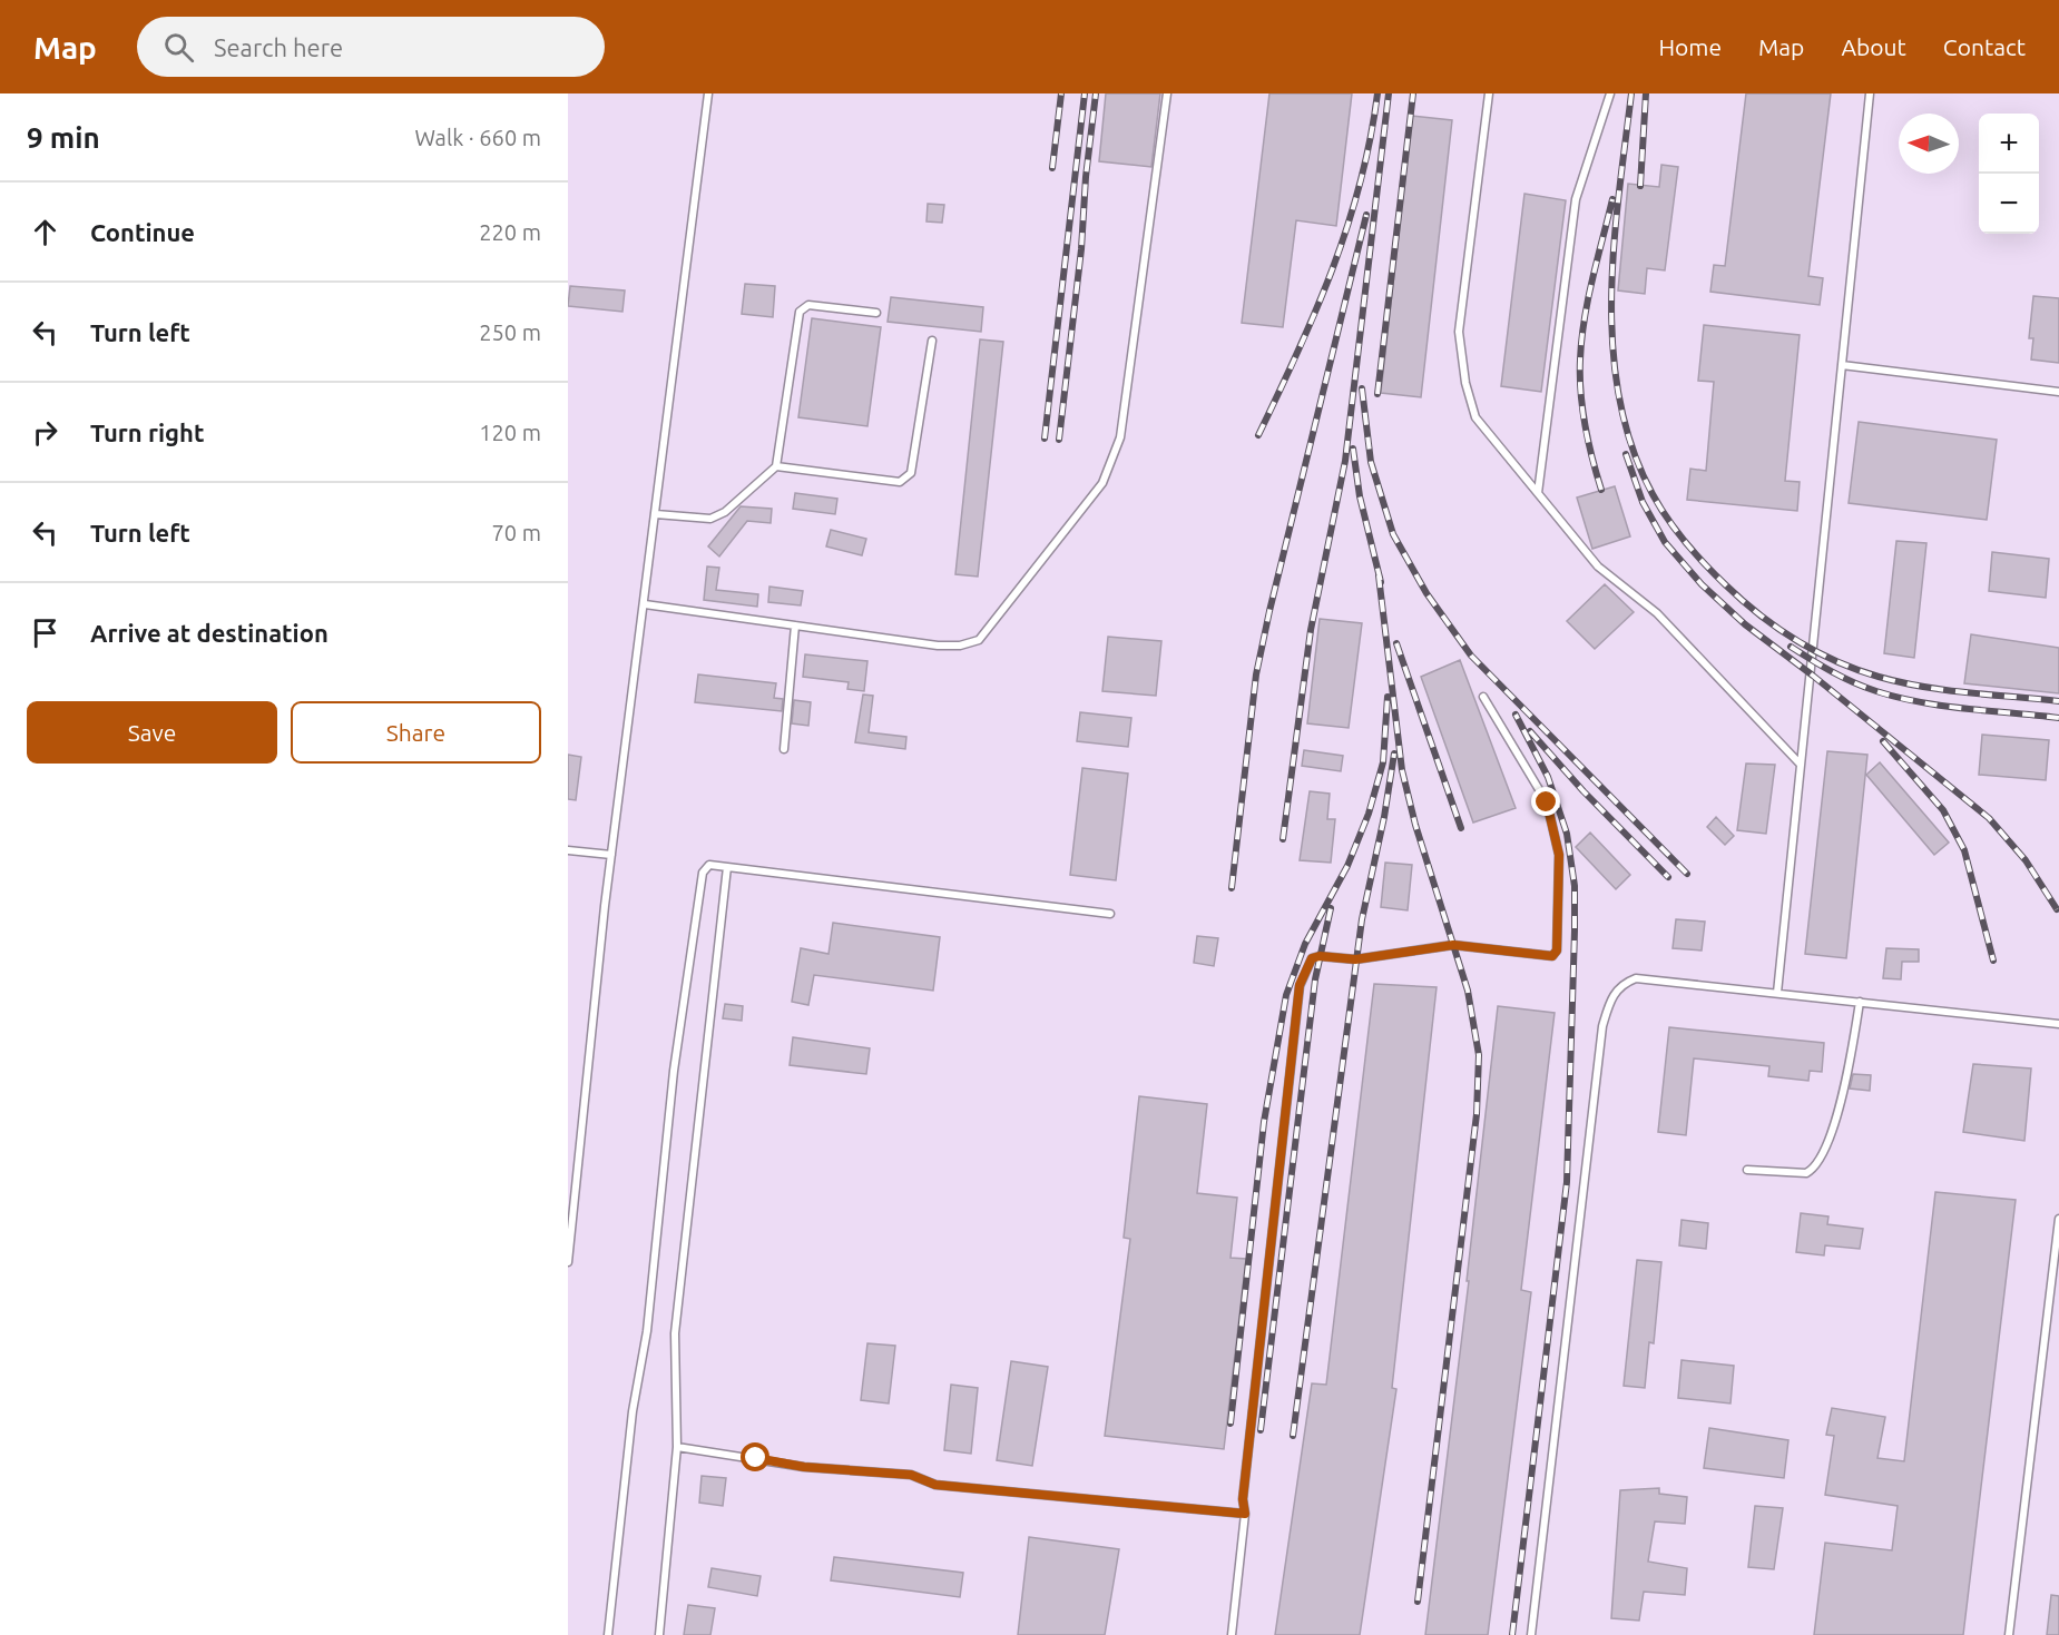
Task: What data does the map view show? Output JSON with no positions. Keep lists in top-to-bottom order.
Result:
{
  "north": "left",
  "page": {
    "header": "Map",
    "search": "Search here",
    "nav": [
      "Home",
      "Map",
      "About",
      "Contact"
    ],
    "heading": ["9 min", "Walk · 660 m"],
    "map_buttons": ["+", "−"],
    "list": [
      ["Continue", "220 m"],
      ["Turn left", "250 m"],
      ["Turn right", "120 m"],
      ["Turn left", "70 m"],
      "Arrive at destination"
    ],
    "buttons": ["Save", "Share"]
  }
}
